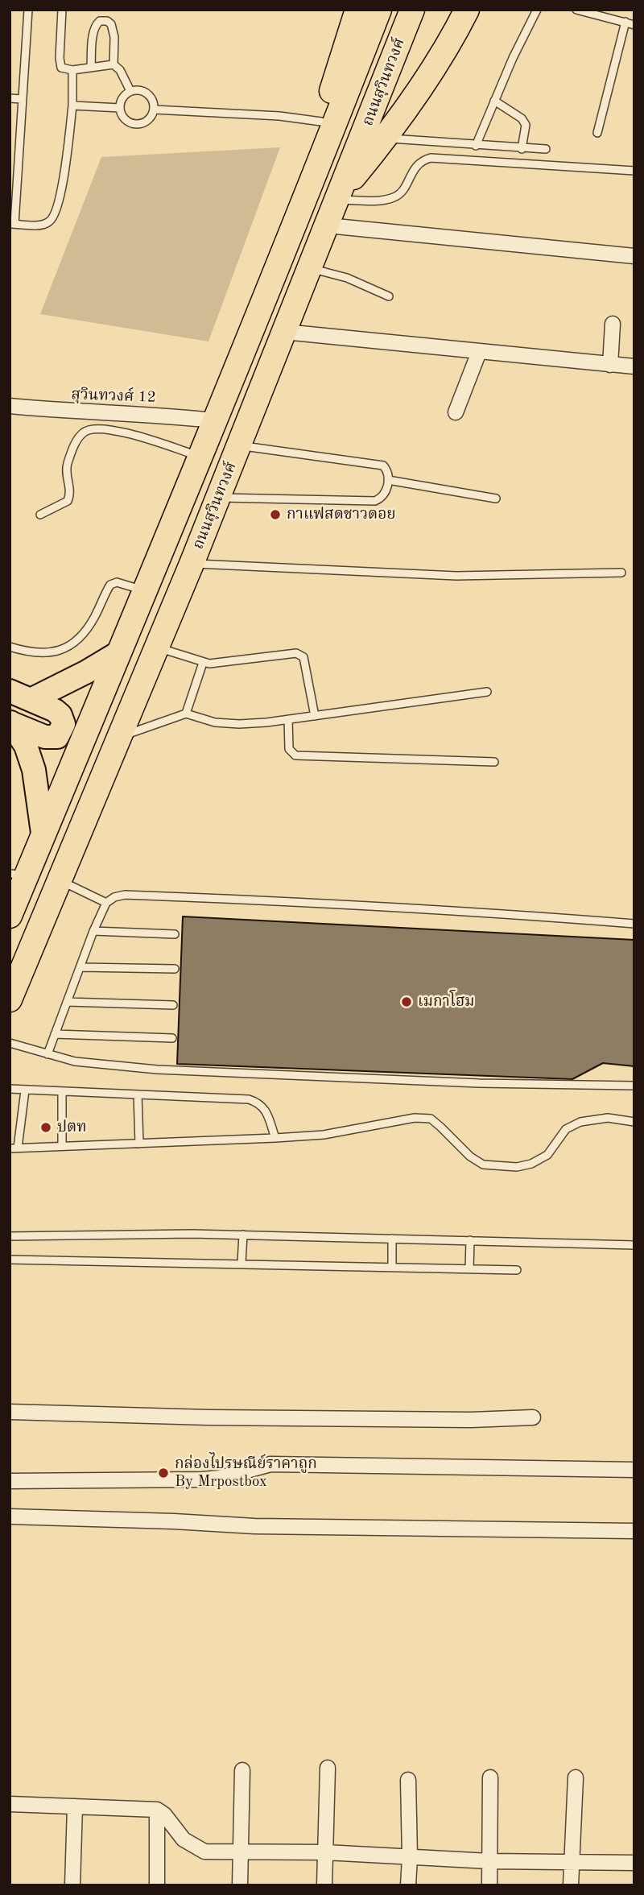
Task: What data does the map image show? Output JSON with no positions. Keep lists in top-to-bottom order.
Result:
{
  "streets": {
    "highway": ["ถนนสุวินทวงศ์"],
    "street": ["สุวินทวงศ์ 12"]
  },
  "crossings": [
    ["ถนนสุวินทวงศ์", "สุวินทวงศ์ 12"]
  ],
  "places": [
    "กาแฟสดชาวดอย",
    "เมกาโฮม",
    "ปตท",
    "กล่องไปรษณีย์ราคาถูก By Mrpostbox"
  ]
}
